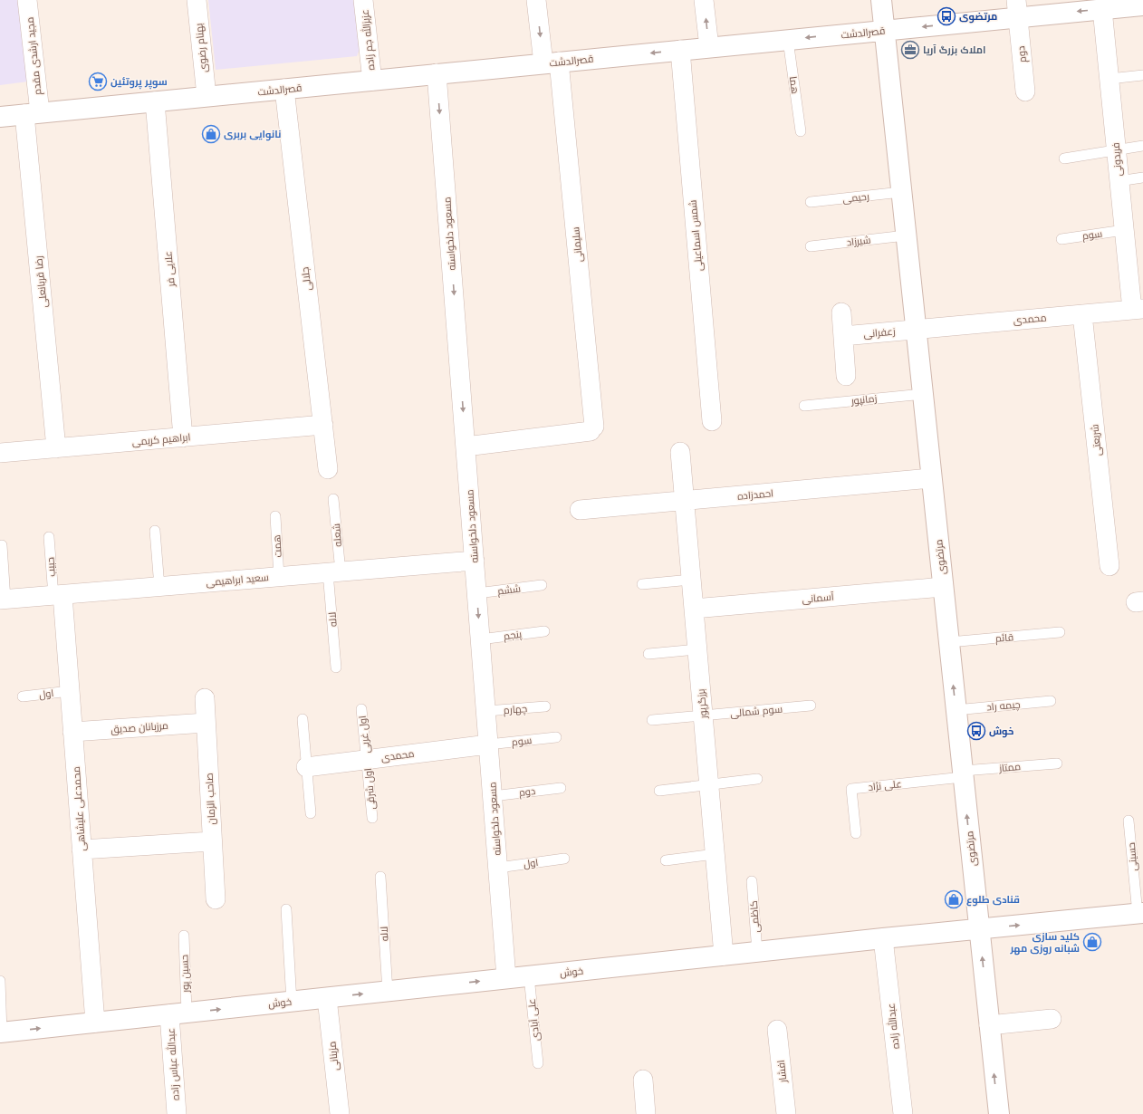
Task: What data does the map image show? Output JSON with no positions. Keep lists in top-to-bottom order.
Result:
{
  "streets": {
    "street": [
      "قصرالدشت",
      "عزیزالله جم زاده",
      "بهنام رضوی",
      "دوم",
      "مجید ارشدی مقدم",
      "فریدونی",
      "مسعود دلخواسته",
      "شمس اسماعیلی",
      "سلیمانی",
      "علایی فر",
      "جلالی",
      "رضا قربانعلی",
      "محمدی",
      "زعفرانی",
      "ابراهیم کریمی",
      "شریعتی",
      "احمدزاده",
      "مرتضوی",
      "سعید ابراهیمی",
      "آسمانی",
      "برزگرپور",
      "مرزبانان صدیق",
      "صاحب الزمان",
      "محمدعلی علیشاهی",
      "خوش",
      "عبدالله زاده",
      "مزینانی",
      "عبدالله عباس زاده",
      "افشار"
    ],
    "lane": [
      "هما",
      "رحیمی",
      "سوم",
      "شیرزاد",
      "زمانپور",
      "شعله",
      "همت",
      "حبیب",
      "ششم",
      "لاله",
      "پنجم",
      "قائم",
      "اول",
      "چیمه راد",
      "چهارم",
      "سوم شمالی",
      "اول غربی",
      "ممتاز",
      "علی نژاد",
      "اول شرقی",
      "حسینی",
      "کاظمی",
      "حسین پور",
      "علی آبادی"
    ]
  },
  "crossings": [
    ["قصرالدشت", "عزیزالله جم زاده"],
    ["قصرالدشت", "بهنام رضوی"],
    ["قصرالدشت", "دوم"],
    ["قصرالدشت", "مجید ارشدی مقدم"],
    ["قصرالدشت", "هما"],
    ["قصرالدشت", "فریدونی"],
    ["قصرالدشت", "مسعود دلخواسته"],
    ["قصرالدشت", "شمس اسماعیلی"],
    ["قصرالدشت", "سلیمانی"],
    ["قصرالدشت", "علایی فر"],
    ["قصرالدشت", "جلالی"],
    ["قصرالدشت", "رضا قربانعلی"],
    ["قصرالدشت", "مرتضوی"],
    ["دوم", "مسعود دلخواسته"],
    ["مجید ارشدی مقدم", "رضا قربانعلی"],
    ["فریدونی", "سوم"],
    ["فریدونی", "محمدی"],
    ["رحیمی", "مرتضوی"],
    ["مسعود دلخواسته", "سوم"],
    ["مسعود دلخواسته", "سلیمانی"],
    ["مسعود دلخواسته", "محمدی"],
    ["مسعود دلخواسته", "سعید ابراهیمی"],
    ["مسعود دلخواسته", "ششم"],
    ["مسعود دلخواسته", "پنجم"],
    ["مسعود دلخواسته", "اول"],
    ["مسعود دلخواسته", "چهارم"],
    ["مسعود دلخواسته", "خوش"],
    ["سوم", "محمدی"],
    ["شیرزاد", "مرتضوی"],
    ["علایی فر", "ابراهیم کریمی"],
    ["جلالی", "ابراهیم کریمی"],
    ["رضا قربانعلی", "ابراهیم کریمی"],
    ["محمدی", "زعفرانی"],
    ["محمدی", "شریعتی"],
    ["محمدی", "مرتضوی"],
    ["محمدی", "اول غربی"],
    ["محمدی", "اول شرقی"],
    ["زعفرانی", "مرتضوی"],
    ["زمانپور", "مرتضوی"],
    ["احمدزاده", "مرتضوی"],
    ["احمدزاده", "برزگرپور"],
    ["شعله", "سعید ابراهیمی"],
    ["شعله", "لاله"],
    ["همت", "سعید ابراهیمی"],
    ["مرتضوی", "آسمانی"],
    ["مرتضوی", "قائم"],
    ["مرتضوی", "چیمه راد"],
    ["مرتضوی", "ممتاز"],
    ["مرتضوی", "علی نژاد"],
    ["مرتضوی", "خوش"],
    ["حبیب", "سعید ابراهیمی"],
    ["حبیب", "محمدعلی علیشاهی"],
    ["سعید ابراهیمی", "لاله"],
    ["سعید ابراهیمی", "محمدعلی علیشاهی"],
    ["آسمانی", "برزگرپور"],
    ["لاله", "خوش"],
    ["اول", "محمدعلی علیشاهی"],
    ["برزگرپور", "سوم شمالی"],
    ["برزگرپور", "خوش"],
    ["مرزبانان صدیق", "صاحب الزمان"],
    ["مرزبانان صدیق", "محمدعلی علیشاهی"],
    ["اول غربی", "اول شرقی"],
    ["ممتاز", "علی نژاد"],
    ["محمدعلی علیشاهی", "خوش"],
    ["حسینی", "خوش"],
    ["کاظمی", "خوش"],
    ["خوش", "حسین پور"],
    ["خوش", "علی آبادی"],
    ["خوش", "عبدالله زاده"],
    ["خوش", "مزینانی"],
    ["خوش", "عبدالله عباس زاده"],
    ["حسین پور", "عبدالله عباس زاده"]
  ],
  "one_way": [
    "قصرالدشت",
    "مسعود دلخواسته",
    "مرتضوی",
    "خوش"
  ],
  "places": {
    "bus stop": ["مرتضوی", "خوش"],
    "office": ["املاک بزرگ آریا"],
    "supermarket": ["سوپر پروتئین"],
    "shop": ["نانوایی بربری", "قنادی طلوع", "کلید سازی شبانه روزی مهر"]
  }
}
